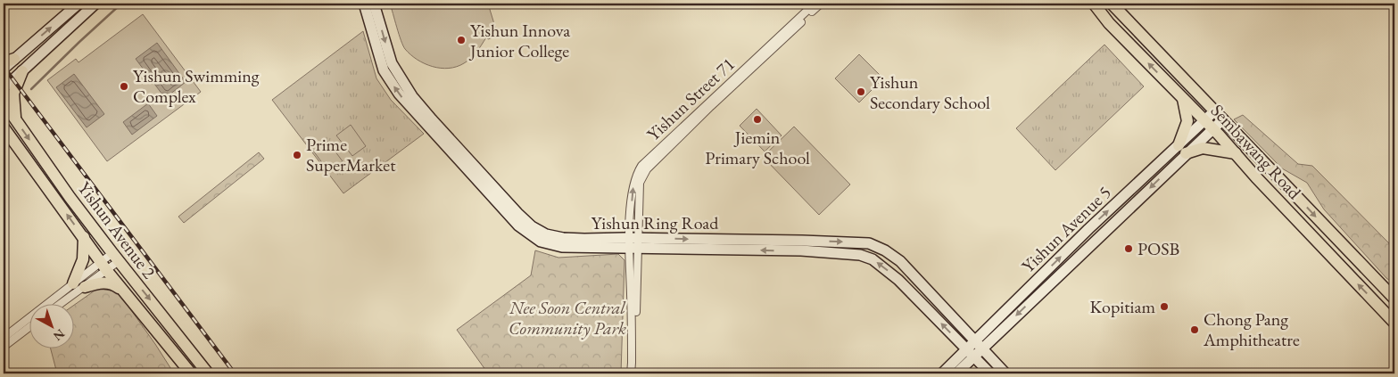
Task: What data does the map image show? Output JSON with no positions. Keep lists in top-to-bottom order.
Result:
{
  "streets": {
    "main road": [
      "Sembawang Road",
      "Yishun Ring Road",
      "Yishun Avenue 5",
      "Yishun Avenue 2"
    ],
    "street": ["Yishun Street 71"]
  },
  "crossings": [
    ["Yishun Street 71", "Yishun Ring Road"],
    ["Sembawang Road", "Yishun Avenue 5"],
    ["Yishun Ring Road", "Yishun Avenue 5"]
  ],
  "parks": ["Nee Soon Central Community Park"],
  "places": [
    "Yishun Innova Junior College",
    "Yishun Swimming Complex",
    "Yishun Secondary School",
    "Jiemin Primary School",
    "Prime SuperMarket",
    "POSB",
    "Kopitiam",
    "Chong Pang Amphitheatre"
  ],
  "north": "bottom right"
}
